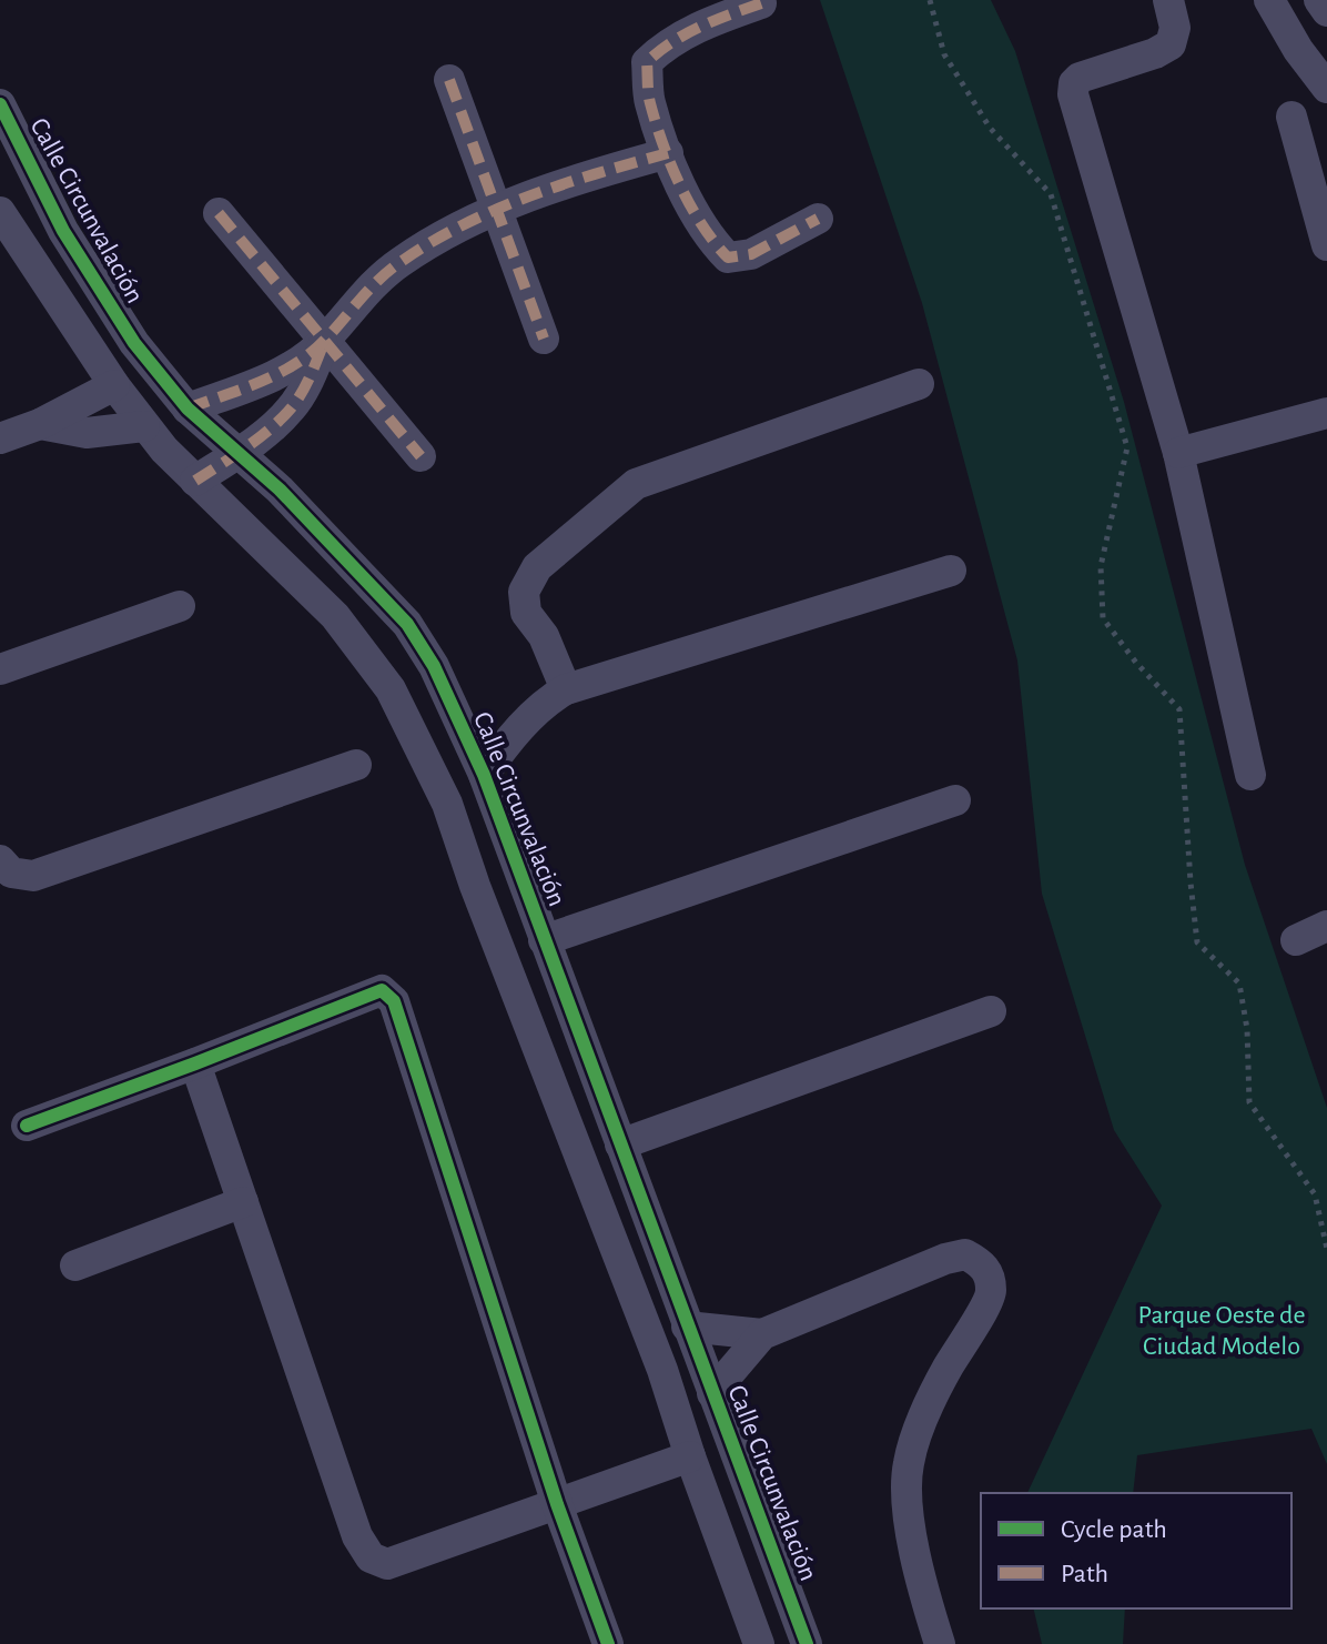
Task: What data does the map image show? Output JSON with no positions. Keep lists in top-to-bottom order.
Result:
{
  "streets": {
    "street": ["Calle Circunvalación"]
  },
  "parks": ["Parque Oeste de Ciudad Modelo"],
  "legend": ["Cycle path", "Path"]
}
